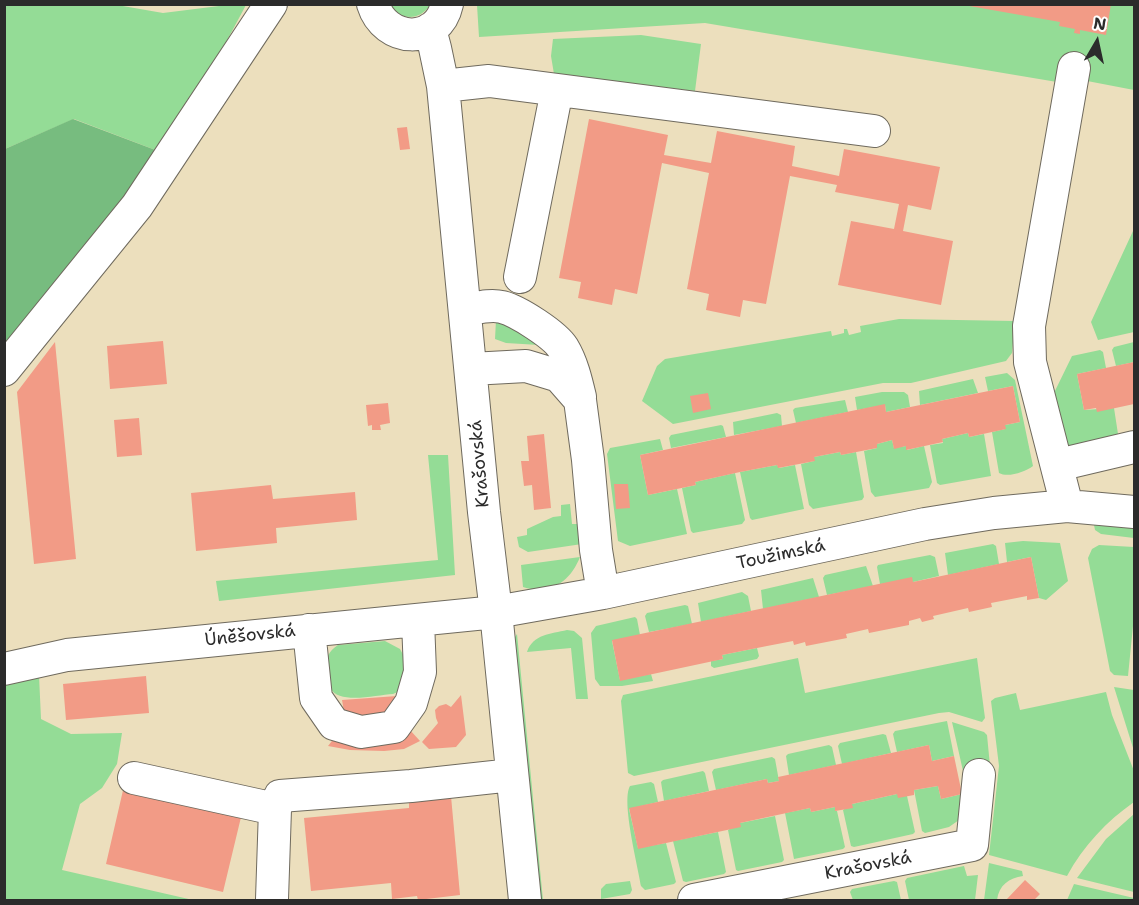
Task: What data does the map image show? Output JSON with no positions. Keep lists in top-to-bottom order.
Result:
{
  "streets": {
    "street": ["Krašovská", "Toužimská", "Úněšovská"]
  },
  "crossings": [
    ["Krašovská", "Toužimská"],
    ["Krašovská", "Úněšovská"],
    ["Toužimská", "Úněšovská"]
  ],
  "north": "top"
}
